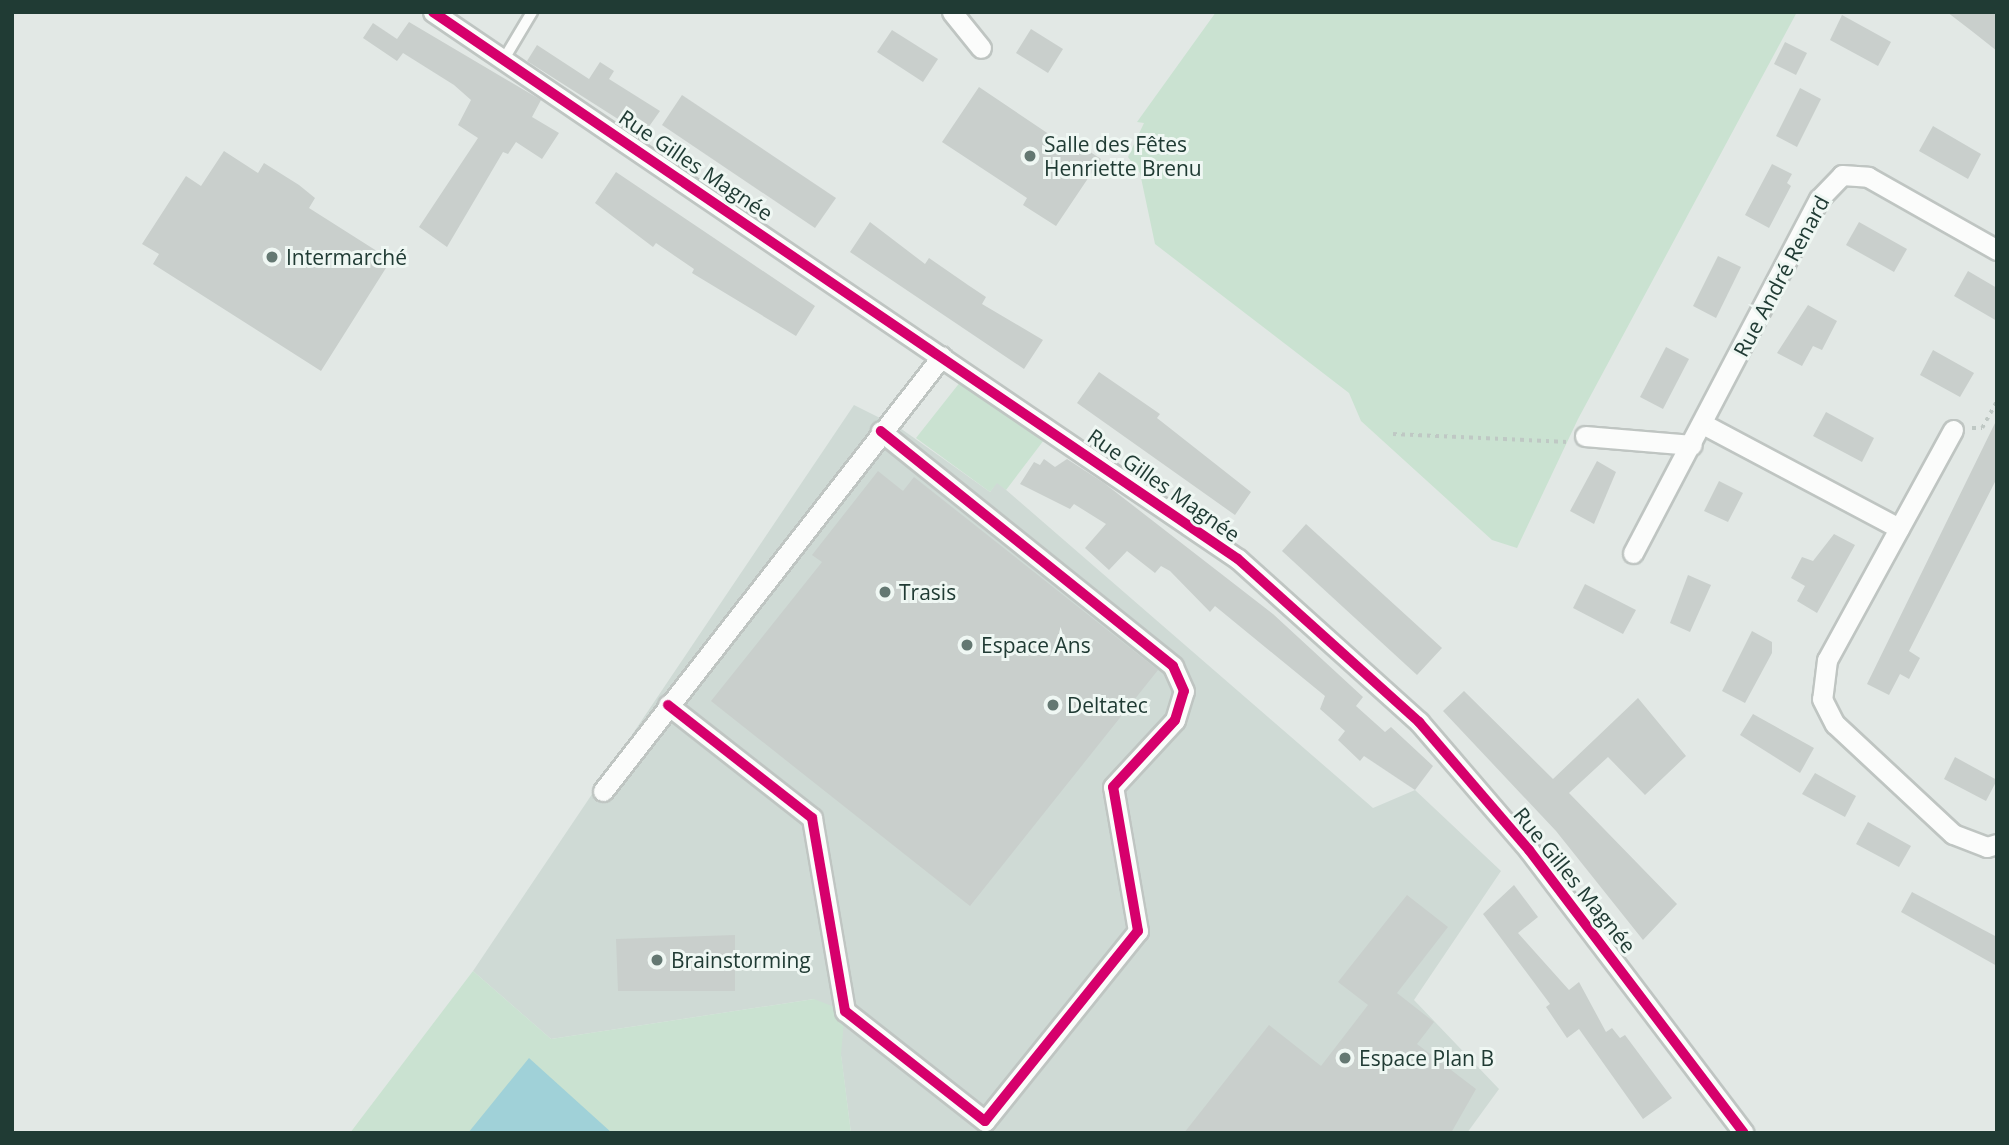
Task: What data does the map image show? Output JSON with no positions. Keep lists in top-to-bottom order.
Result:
{
  "streets": {
    "street": ["Rue Gilles Magnée", "Rue André Renard"]
  },
  "places": [
    "Salle des Fêtes Henriette Brenu",
    "Intermarché",
    "Trasis",
    "Espace Ans",
    "Deltatec",
    "Brainstorming",
    "Espace Plan B"
  ]
}
